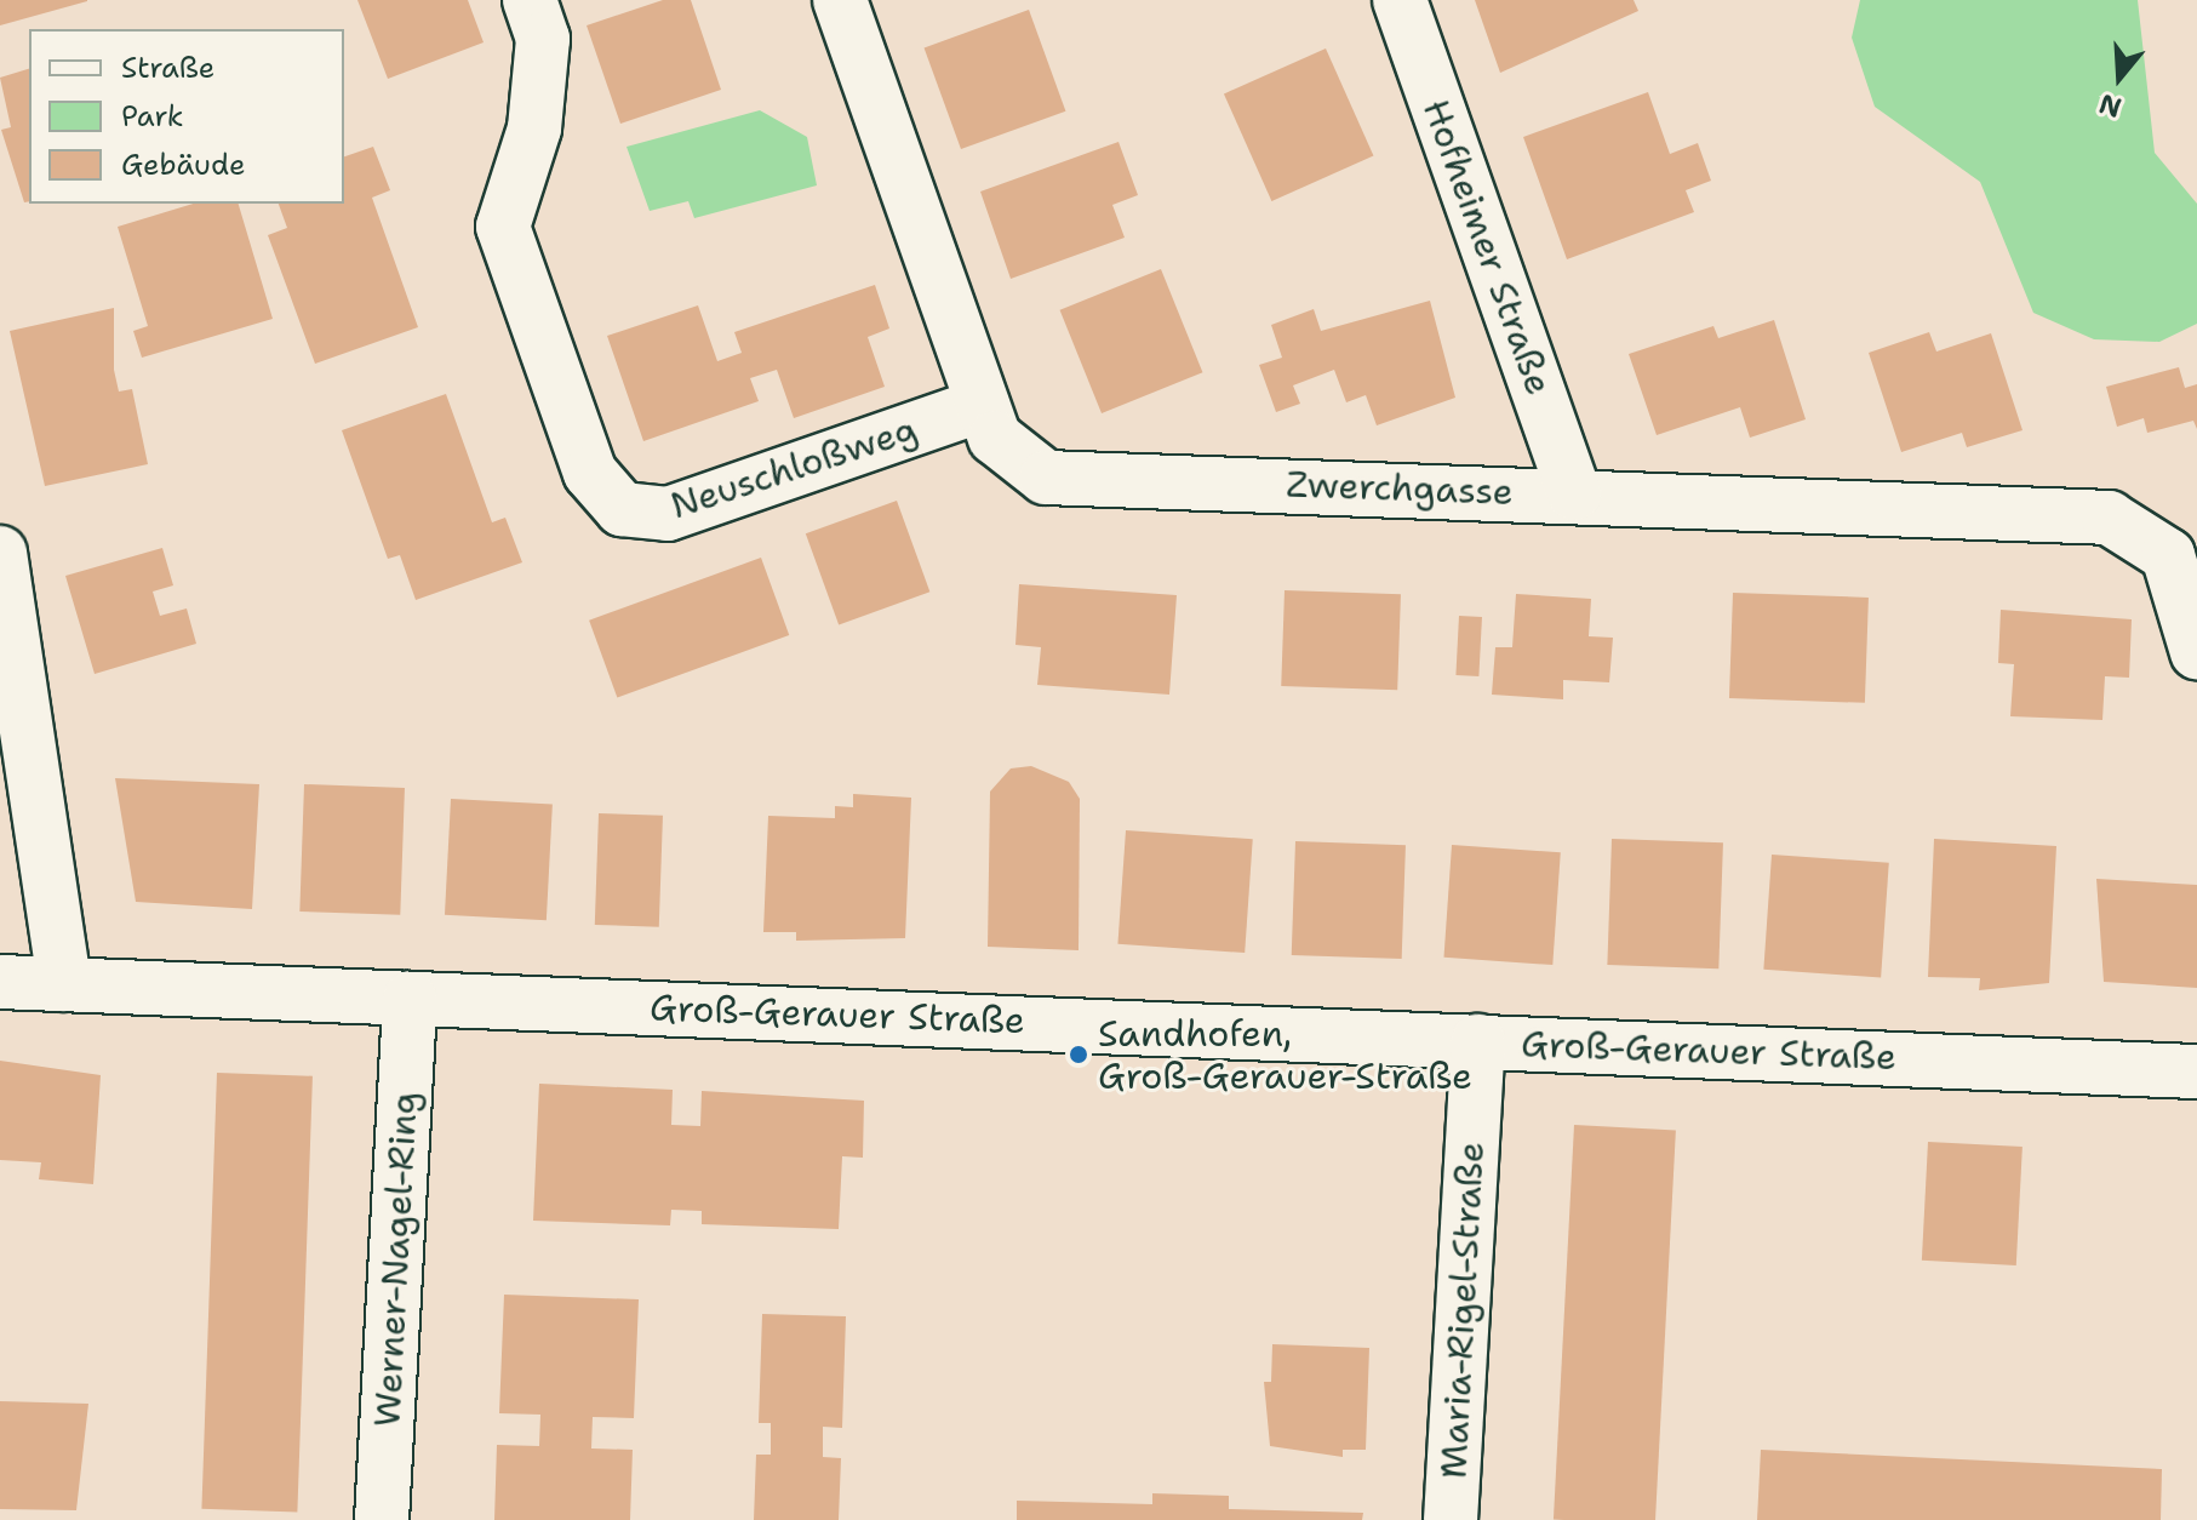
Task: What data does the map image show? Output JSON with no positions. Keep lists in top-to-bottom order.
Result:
{
  "streets": {
    "street": [
      "Hofheimer Straße",
      "Neuschloßweg",
      "Zwerchgasse",
      "Groß-Gerauer Straße",
      "Werner-Nagel-Ring",
      "Maria-Rigel-Straße"
    ]
  },
  "crossings": [
    ["Hofheimer Straße", "Zwerchgasse"],
    ["Neuschloßweg", "Zwerchgasse"],
    ["Groß-Gerauer Straße", "Werner-Nagel-Ring"],
    ["Groß-Gerauer Straße", "Maria-Rigel-Straße"]
  ],
  "places": ["Sandhofen, Groß-Gerauer-Straße"],
  "legend": ["Straße", "Park", "Gebäude"],
  "north": "bottom"
}
